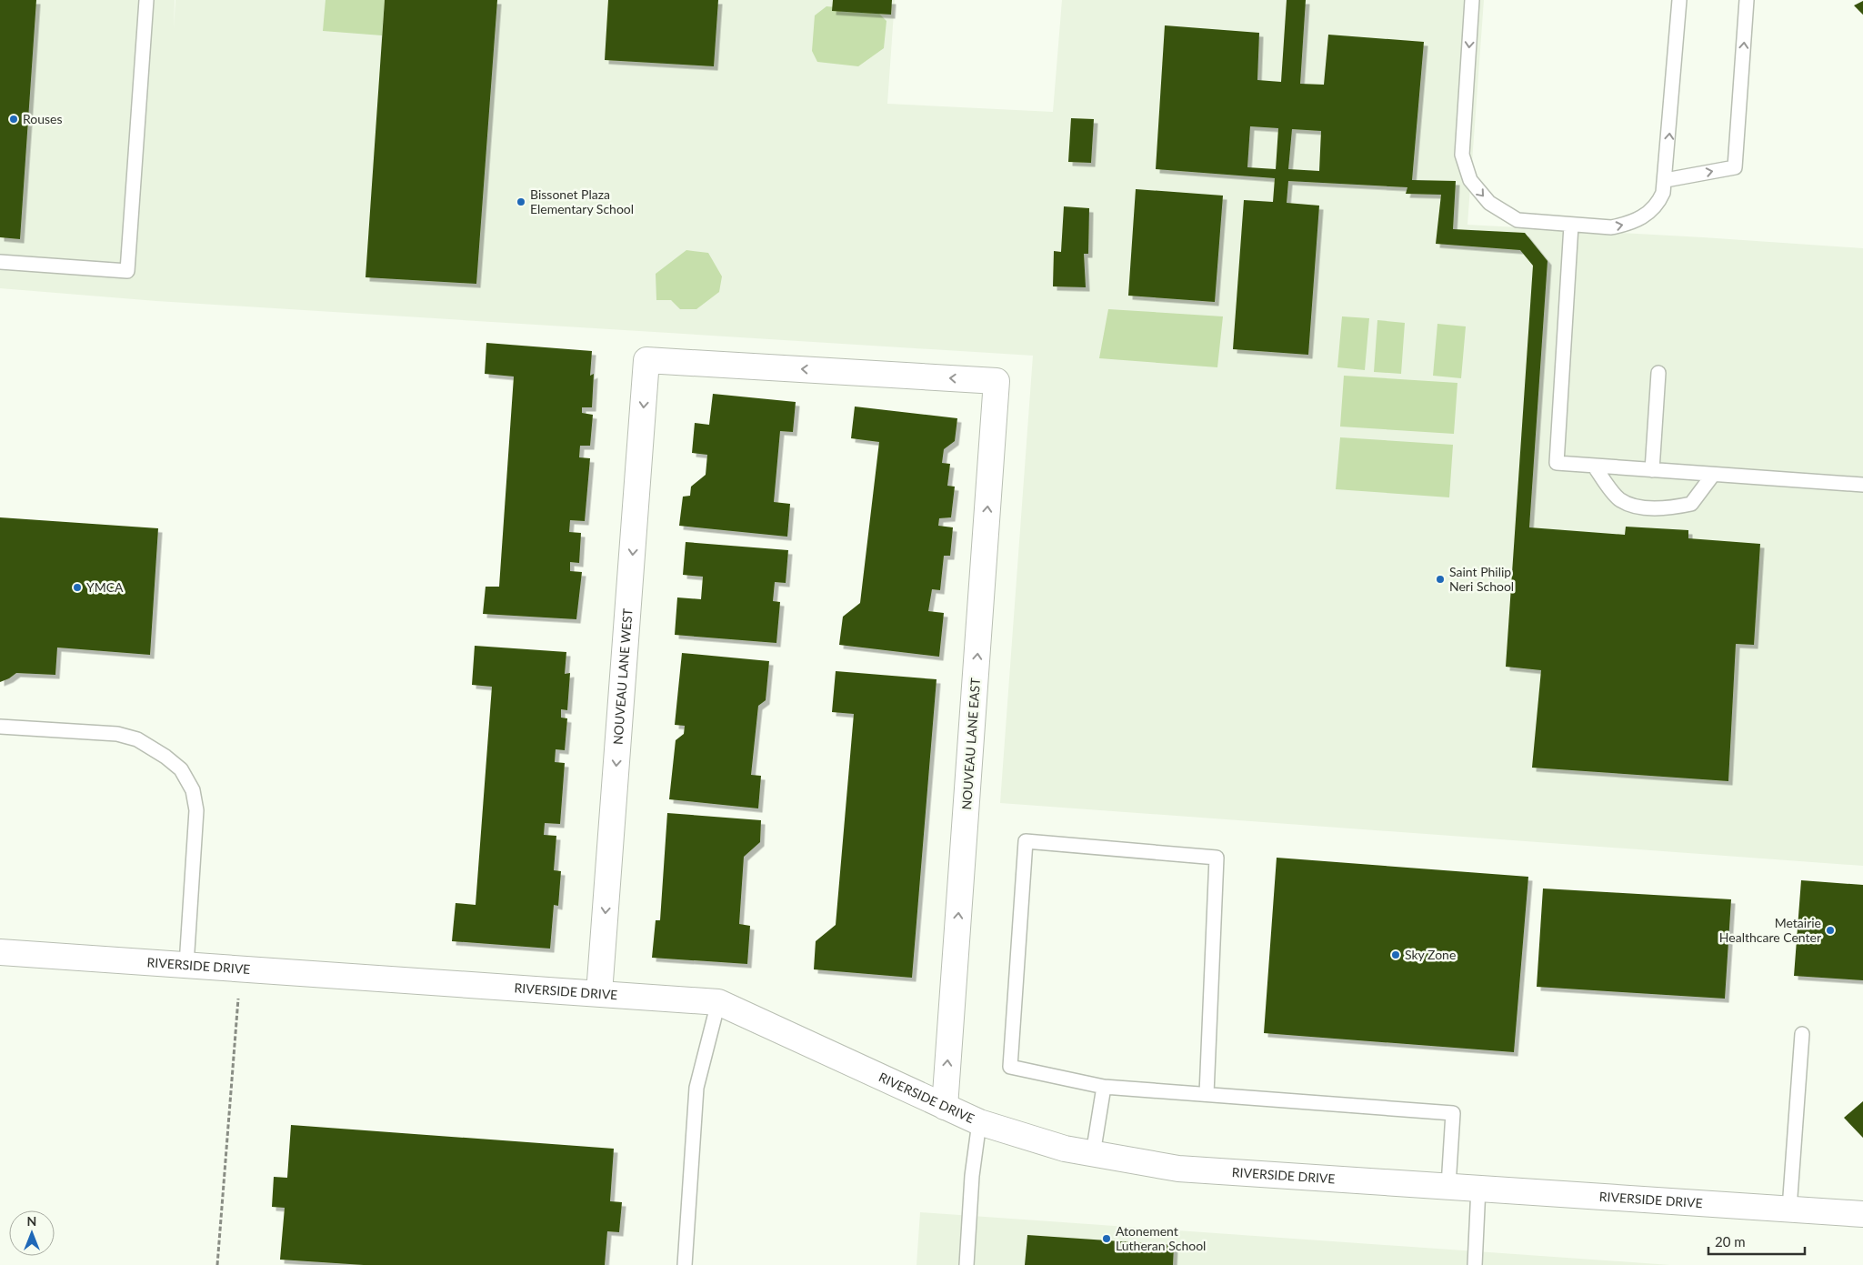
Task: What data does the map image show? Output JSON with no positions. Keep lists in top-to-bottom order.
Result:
{
  "streets": {
    "street": ["NOUVEAU LANE WEST", "NOUVEAU LANE EAST", "RIVERSIDE DRIVE"]
  },
  "crossings": [
    ["NOUVEAU LANE WEST", "NOUVEAU LANE EAST"],
    ["NOUVEAU LANE WEST", "RIVERSIDE DRIVE"],
    ["NOUVEAU LANE EAST", "RIVERSIDE DRIVE"]
  ],
  "one_way": ["NOUVEAU LANE WEST"],
  "places": [
    "Rouses",
    "Bissonet Plaza Elementary School",
    "Saint Philip Neri School",
    "YMCA",
    "Metairie Healthcare Center",
    "Sky Zone",
    "Atonement Lutheran School"
  ],
  "scale_bar": "20 m",
  "north": "top"
}
